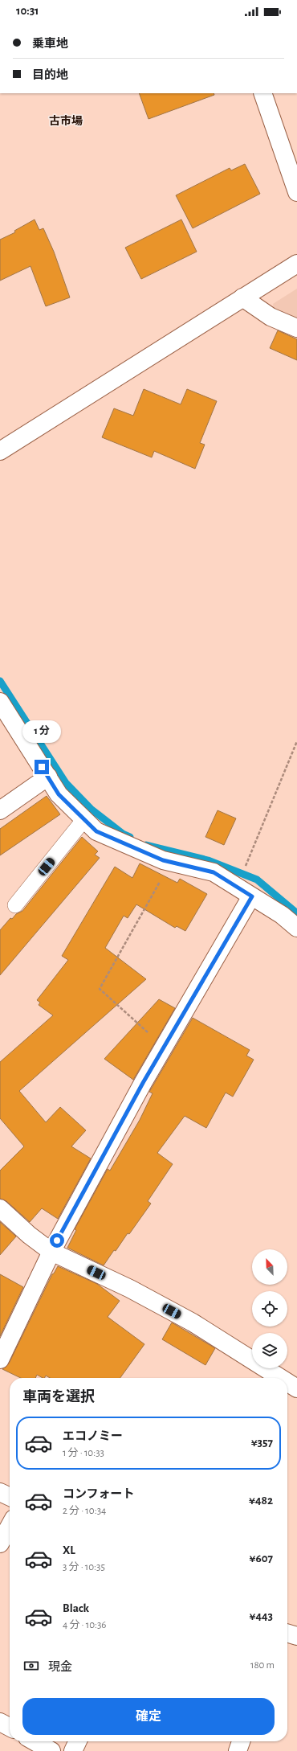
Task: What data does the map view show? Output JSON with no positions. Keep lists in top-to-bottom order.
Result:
{
  "districts": ["古市場"],
  "north": "top left",
  "page": {
    "status": "10:31",
    "banner": ["乗車地", "目的地"],
    "bubble": "1 分",
    "heading": "車両を選択",
    "list": [
      {
        "name": "エコノミー",
        "note": "1 分 · 10:33",
        "value": "¥357"
      },
      {
        "name": "コンフォート",
        "note": "2 分 · 10:34",
        "value": "¥482"
      },
      {
        "name": "XL",
        "note": "3 分 · 10:35",
        "value": "¥607"
      },
      {
        "name": "Black",
        "note": "4 分 · 10:36",
        "value": "¥443"
      }
    ],
    "pay": ["現金", "180 m"],
    "buttons": "確定"
  }
}
